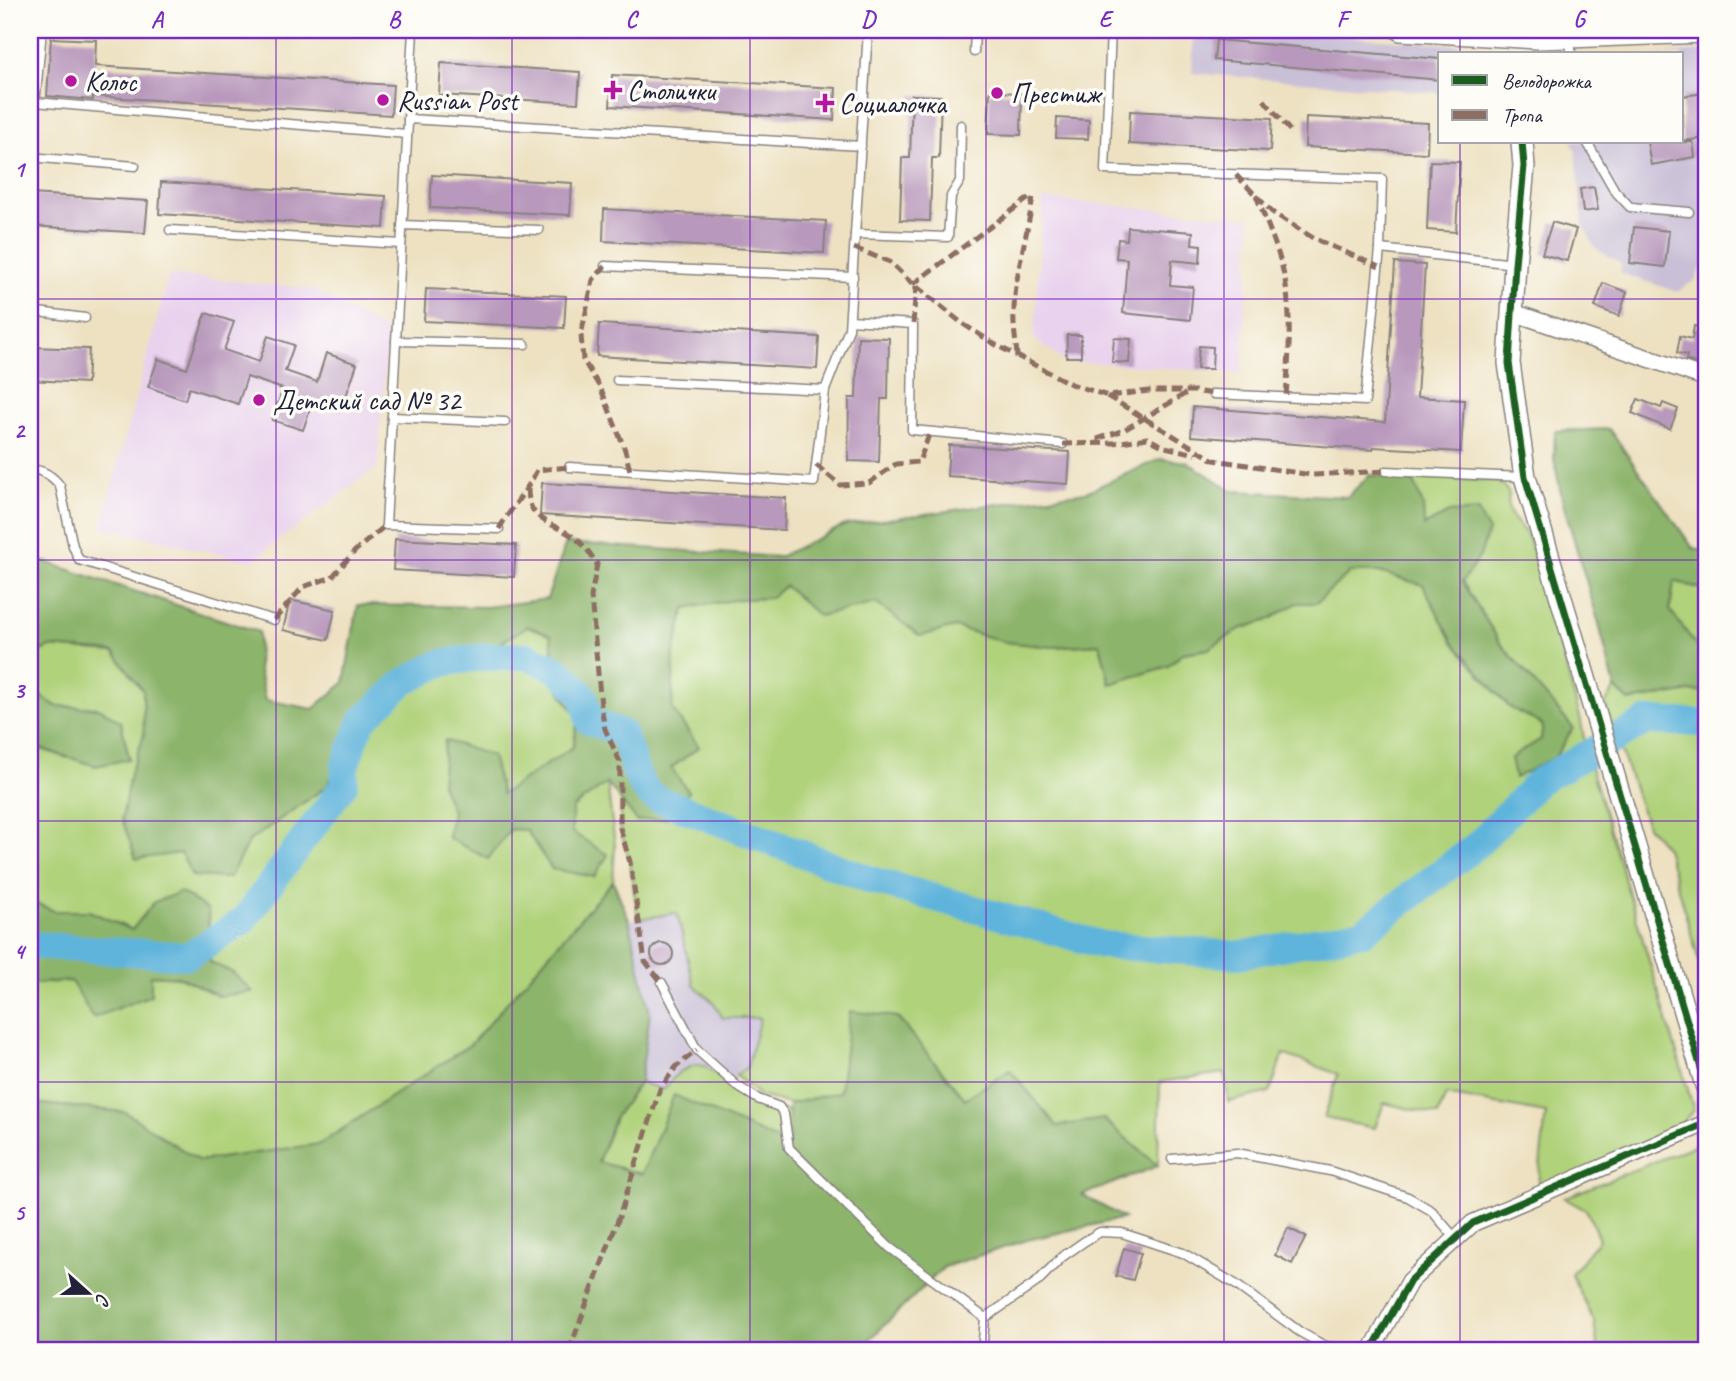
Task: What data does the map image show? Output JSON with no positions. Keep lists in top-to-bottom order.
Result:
{
  "places": {
    "other": [
      "Колос",
      "Престиж",
      "Russian Post",
      "Детский сад № 32"
    ],
    "health": ["Столички", "Социалочка"]
  },
  "legend": ["Велодорожка", "Тропа"],
  "north": "right",
  "grid": {
    "columns": [
      "A",
      "B",
      "C",
      "D",
      "E",
      "F",
      "G"
    ],
    "rows": [
      "1",
      "2",
      "3",
      "4",
      "5"
    ]
  }
}
